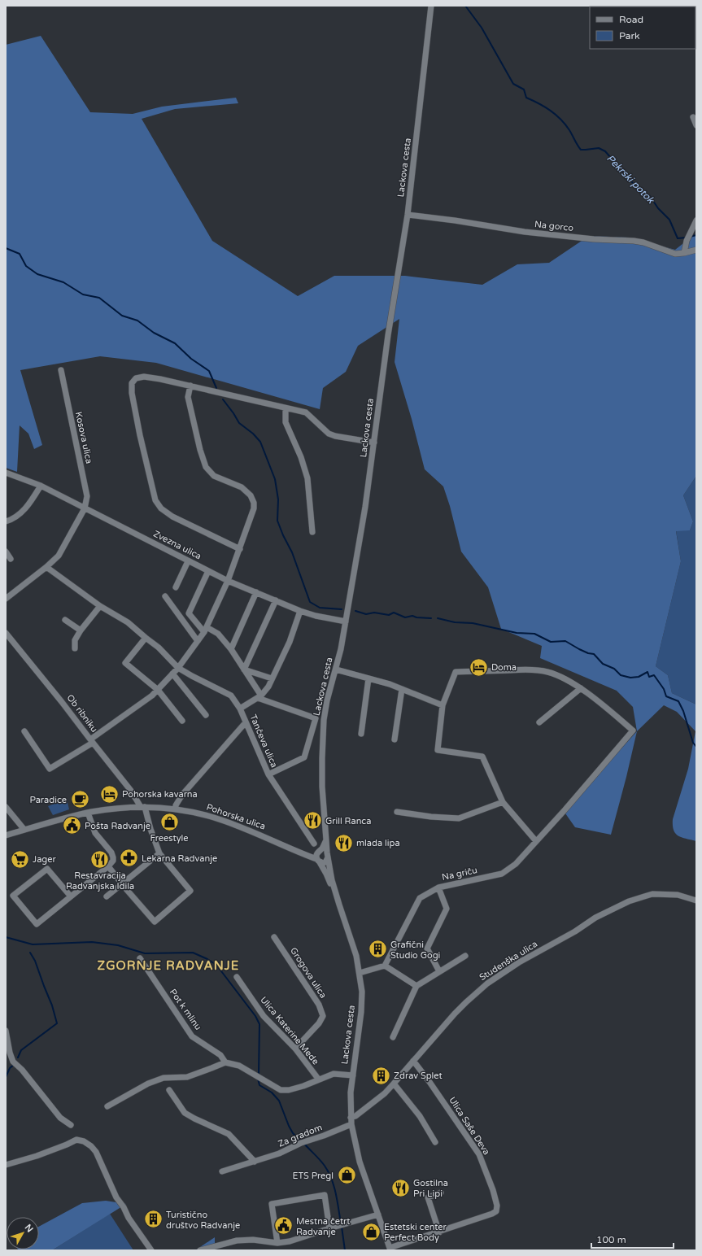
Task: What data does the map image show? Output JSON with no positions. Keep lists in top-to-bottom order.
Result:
{
  "streets": {
    "street": [
      "Lackova cesta",
      "Na gorco",
      "Kosova ulica",
      "Zvezna ulica",
      "Ob ribniku",
      "Tančeva ulica",
      "Pohorska ulica",
      "Na griču",
      "Studenška ulica",
      "Grogova ulica",
      "Pot k mlinu",
      "Ulica Katerine Mede",
      "Ulica Saše Deva",
      "Za gradom"
    ]
  },
  "crossings": [
    ["Lackova cesta", "Na gorco"],
    ["Lackova cesta", "Zvezna ulica"],
    ["Lackova cesta", "Studenška ulica"],
    ["Lackova cesta", "Ulica Saše Deva"],
    ["Lackova cesta", "Za gradom"],
    ["Kosova ulica", "Zvezna ulica"],
    ["Ob ribniku", "Pohorska ulica"],
    ["Studenška ulica", "Ulica Saše Deva"],
    ["Grogova ulica", "Ulica Katerine Mede"]
  ],
  "districts": ["ZGORNJE RADVANJE"],
  "water": ["Pekrski potok"],
  "places": {
    "hotel": ["Doma", "Pohorska kavarna"],
    "cafe": ["Paradice"],
    "restaurant": [
      "Grill Ranca",
      "mlada lipa",
      "Restavracija Radvanjska Idila",
      "Gostilna Pri Lipi"
    ],
    "shop": ["Freestyle", "ETS Pregl", "Estetski center Perfect Body"],
    "public building": ["Pošta Radvanje", "Mestna četrt Radvanje"],
    "pharmacy": ["Lekarna Radvanje"],
    "supermarket": ["Jager"],
    "building": ["Grafični Studio Gogi", "Zdrav Splet", "Turistično društvo Radvanje"]
  },
  "legend": ["Road", "Park"],
  "scale_bar": "100 m",
  "north": "top right"
}
